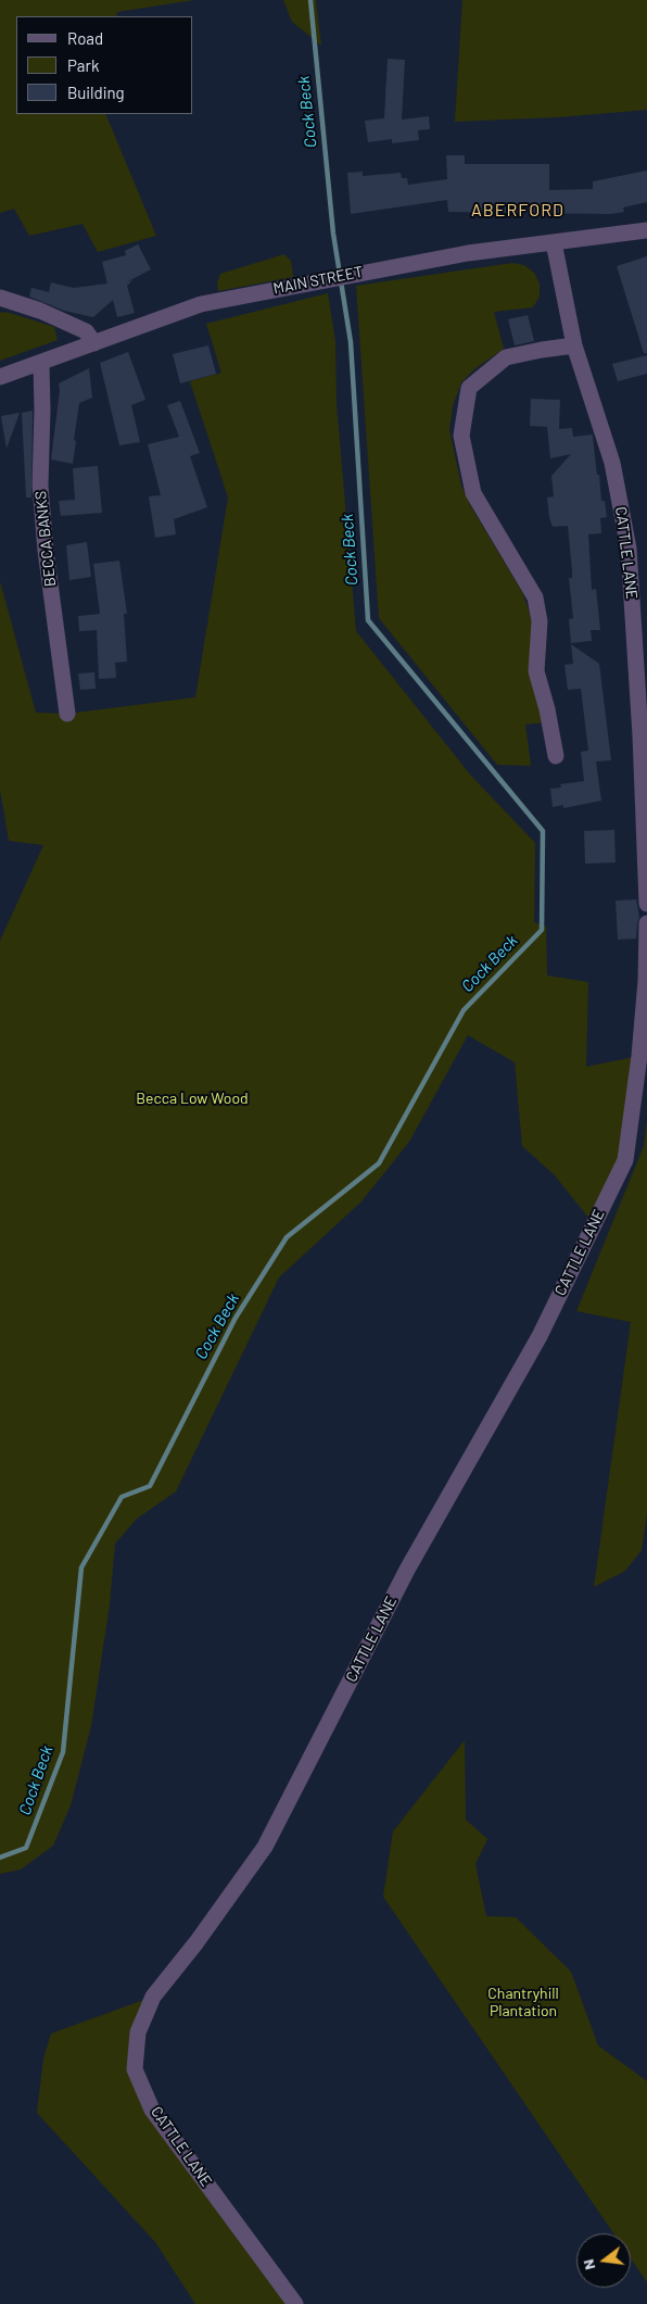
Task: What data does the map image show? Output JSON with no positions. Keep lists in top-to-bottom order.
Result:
{
  "streets": {
    "street": ["MAIN STREET", "BECCA BANKS", "CATTLE LANE"]
  },
  "crossings": [
    ["MAIN STREET", "BECCA BANKS"],
    ["MAIN STREET", "CATTLE LANE"]
  ],
  "districts": ["ABERFORD"],
  "water": ["Cock Beck"],
  "parks": ["Becca Low Wood", "Chantryhill Plantation"],
  "legend": ["Road", "Park", "Building"],
  "north": "left"
}
